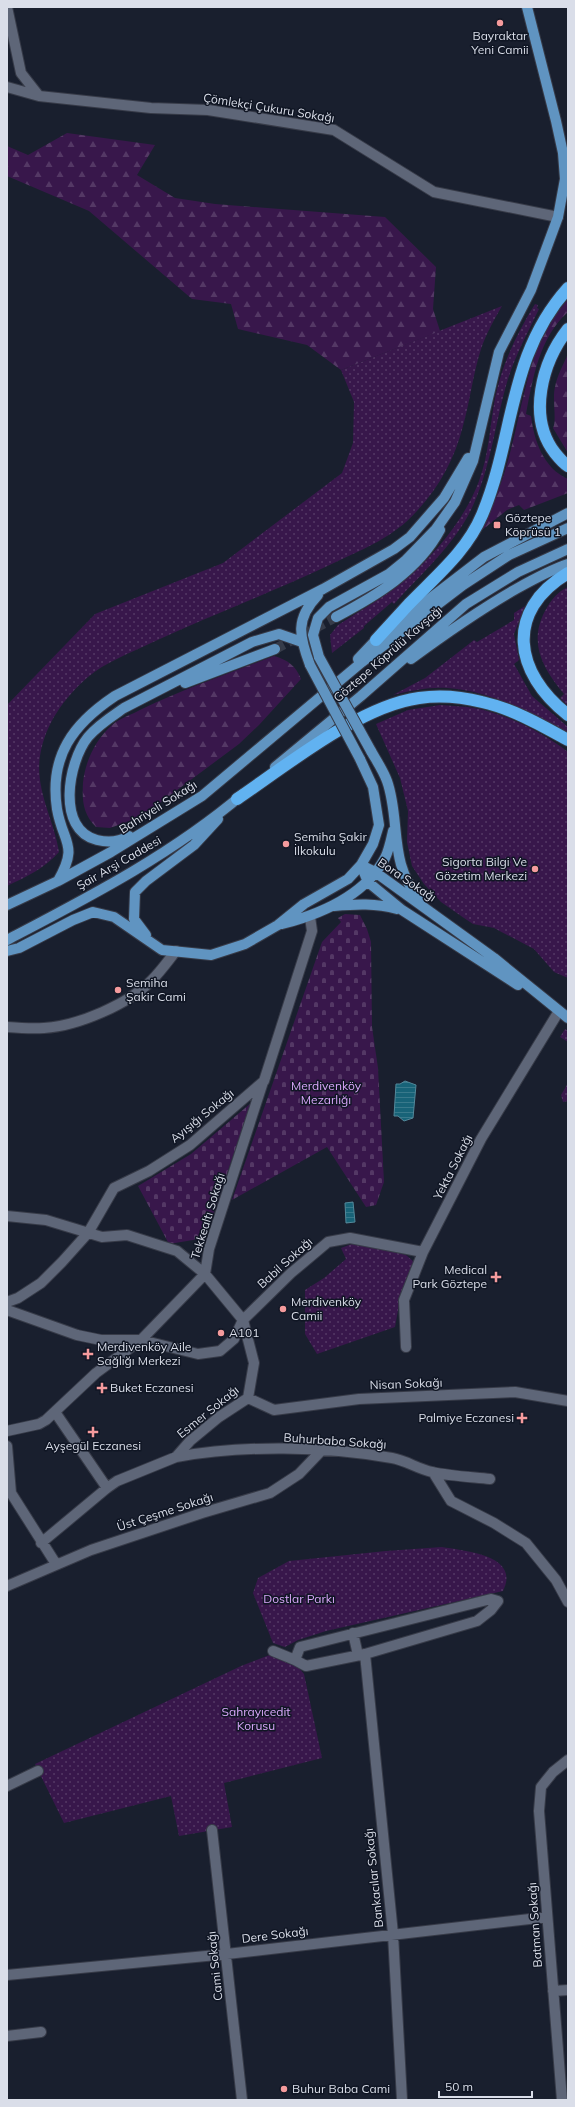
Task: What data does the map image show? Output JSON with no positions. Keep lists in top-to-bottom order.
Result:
{
  "streets": {
    "main road": [
      "Göztepe Köprülü Kavşağı",
      "Bahriyeli Sokağı",
      "Şair Arşi Caddesi",
      "Bora Sokağı"
    ],
    "street": [
      "Çömlekçi Çukuru Sokağı",
      "Ayışığı Sokağı",
      "Yekta Sokağı",
      "Tekkealtı Sokağı",
      "Babil Sokağı",
      "Nisan Sokağı",
      "Esmer Sokağı",
      "Buhurbaba Sokağı",
      "Üst Çeşme Sokağı",
      "Bankacılar Sokağı",
      "Batman Sokağı",
      "Dere Sokağı",
      "Cami Sokağı"
    ]
  },
  "crossings": [
    ["Göztepe Köprülü Kavşağı", "Bahriyeli Sokağı"],
    ["Göztepe Köprülü Kavşağı", "Şair Arşi Caddesi"],
    ["Bora Sokağı", "Yekta Sokağı"],
    ["Ayışığı Sokağı", "Tekkealtı Sokağı"],
    ["Yekta Sokağı", "Babil Sokağı"],
    ["Babil Sokağı", "Esmer Sokağı"],
    ["Nisan Sokağı", "Esmer Sokağı"],
    ["Esmer Sokağı", "Buhurbaba Sokağı"],
    ["Buhurbaba Sokağı", "Üst Çeşme Sokağı"],
    ["Bankacılar Sokağı", "Dere Sokağı"],
    ["Batman Sokağı", "Dere Sokağı"],
    ["Dere Sokağı", "Cami Sokağı"]
  ],
  "parks": ["Merdivenköy Mezarlığı", "Dostlar Parkı", "Sahrayıcedit Korusu"],
  "places": {
    "other": [
      "Bayraktar Yeni Camii",
      "Semiha Şakir İlkokulu",
      "Sigorta Bilgi Ve Gözetim Merkezi",
      "Semiha Şakir Cami",
      "Merdivenköy Camii",
      "A101",
      "Buhur Baba Cami"
    ],
    "transit": ["Göztepe Köprüsü 1"],
    "health": [
      "Medical Park Göztepe",
      "Merdivenköy Aile Sağlığı Merkezi",
      "Buket Eczanesi",
      "Palmiye Eczanesi",
      "Ayşegül Eczanesi"
    ]
  },
  "scale_bar": "50 m"
}
